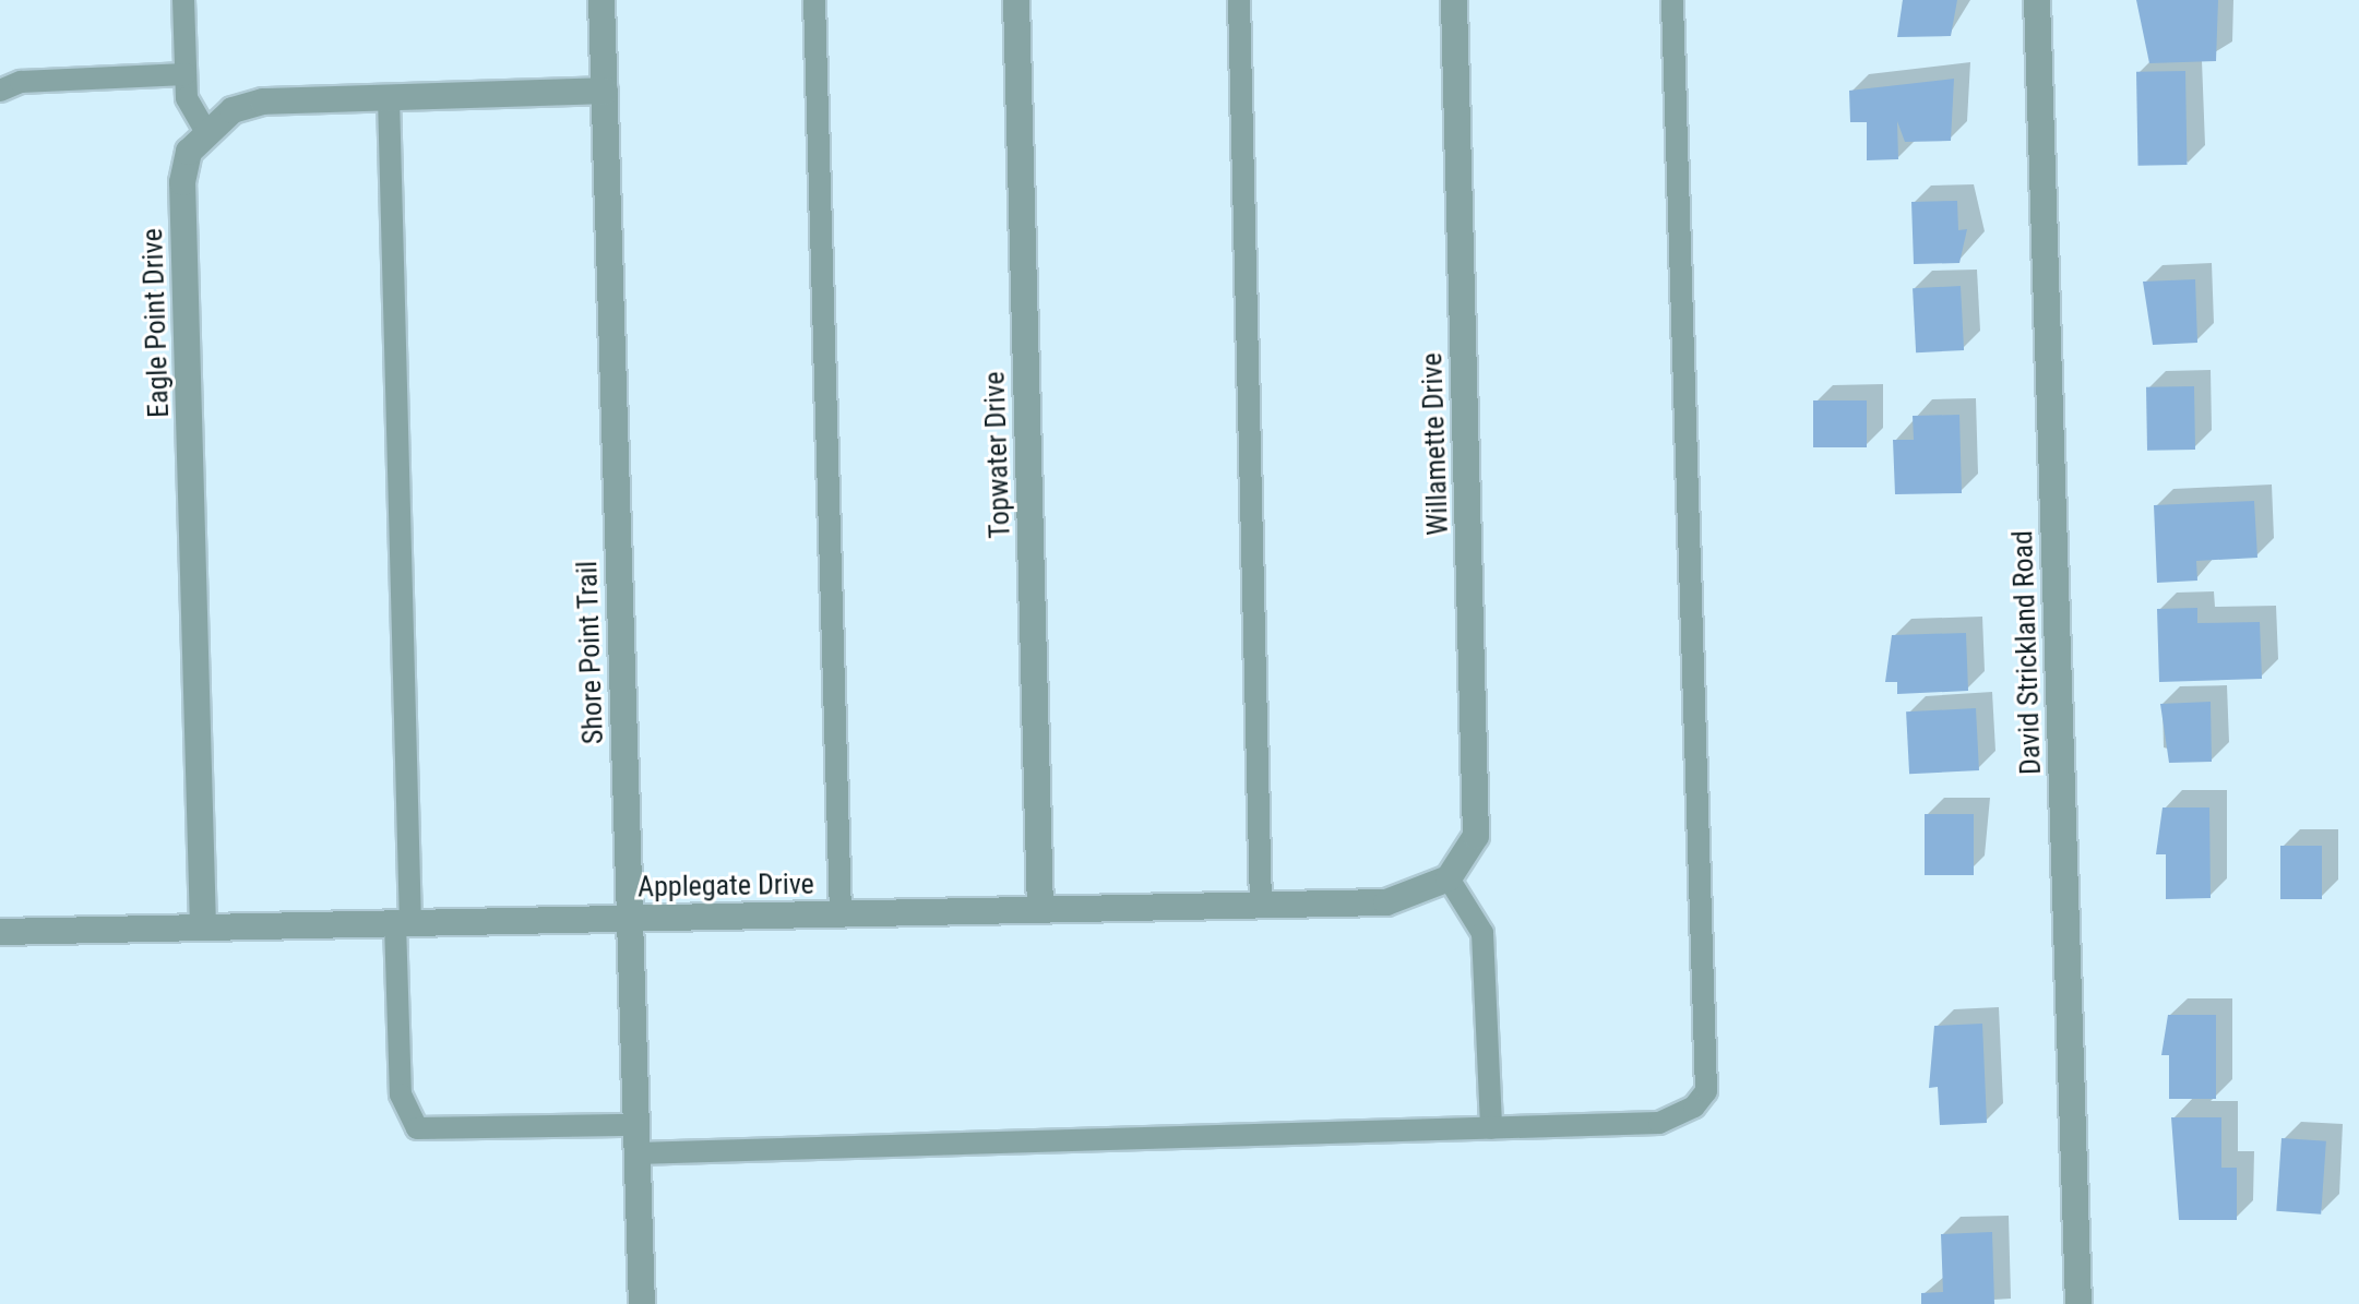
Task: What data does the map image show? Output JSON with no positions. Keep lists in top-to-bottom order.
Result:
{
  "streets": {
    "street": [
      "Eagle Point Drive",
      "Willamette Drive",
      "Topwater Drive",
      "Shore Point Trail",
      "David Strickland Road",
      "Applegate Drive"
    ]
  },
  "crossings": [
    ["Eagle Point Drive", "Applegate Drive"],
    ["Willamette Drive", "Applegate Drive"],
    ["Topwater Drive", "Applegate Drive"],
    ["Shore Point Trail", "Applegate Drive"]
  ]
}
